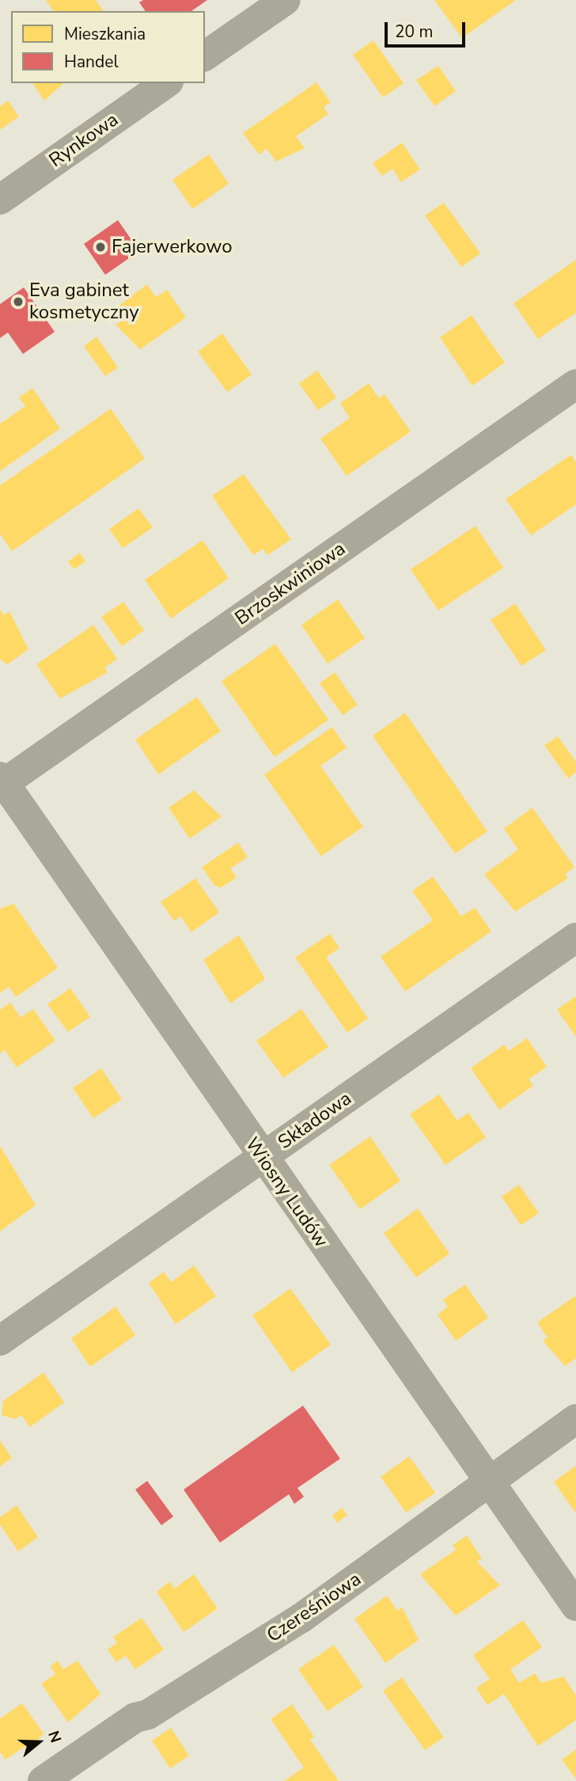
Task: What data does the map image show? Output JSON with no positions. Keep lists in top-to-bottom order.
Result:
{
  "streets": {
    "street": [
      "Rynkowa",
      "Brzoskwiniowa",
      "Składowa",
      "Wiosny Ludów",
      "Czereśniowa"
    ]
  },
  "crossings": [
    ["Brzoskwiniowa", "Wiosny Ludów"],
    ["Składowa", "Wiosny Ludów"],
    ["Wiosny Ludów", "Czereśniowa"]
  ],
  "places": ["Fajerwerkowo", "Eva gabinet kosmetyczny"],
  "legend": ["Mieszkania", "Handel"],
  "scale_bar": "20 m",
  "north": "right"
}
